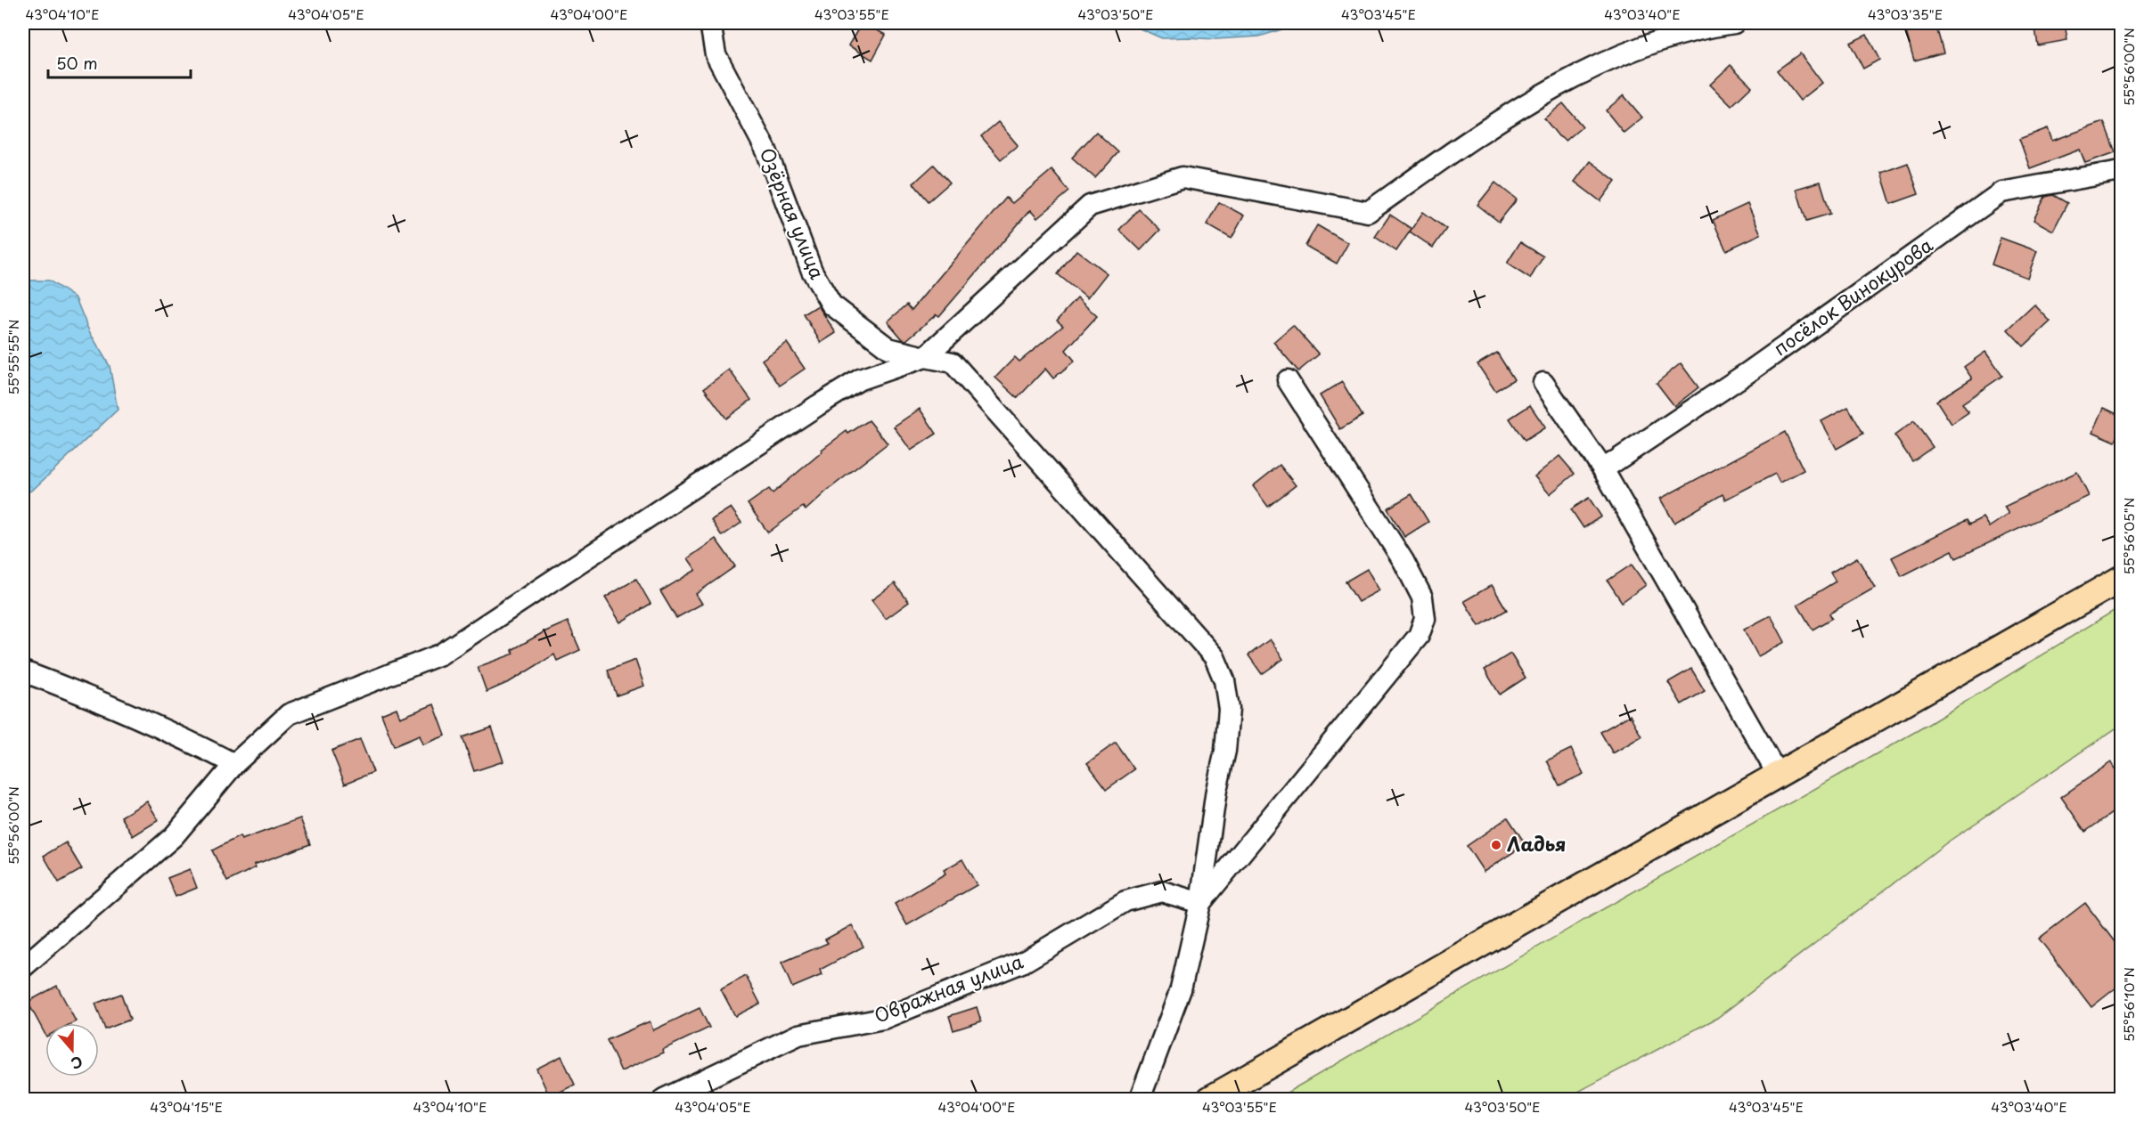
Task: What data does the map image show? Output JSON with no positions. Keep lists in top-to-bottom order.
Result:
{
  "streets": {
    "street": ["Озёрная улица", "посёлок Винокурова", "Овражная улица"]
  },
  "crossings": [
    ["Озёрная улица", "Овражная улица"]
  ],
  "places": ["Ладья"],
  "scale_bar": "50 m",
  "north": "bottom",
  "coordinates": [
    "43°04'10\"E",
    "43°04'05\"E",
    "43°04'00\"E",
    "43°03'55\"E",
    "43°03'50\"E",
    "43°03'45\"E",
    "43°03'40\"E",
    "43°03'35\"E",
    "55°56'00\"N",
    "55°55'55\"N",
    "55°56'05\"N",
    "55°56'10\"N",
    "43°04'15\"E"
  ]
}
